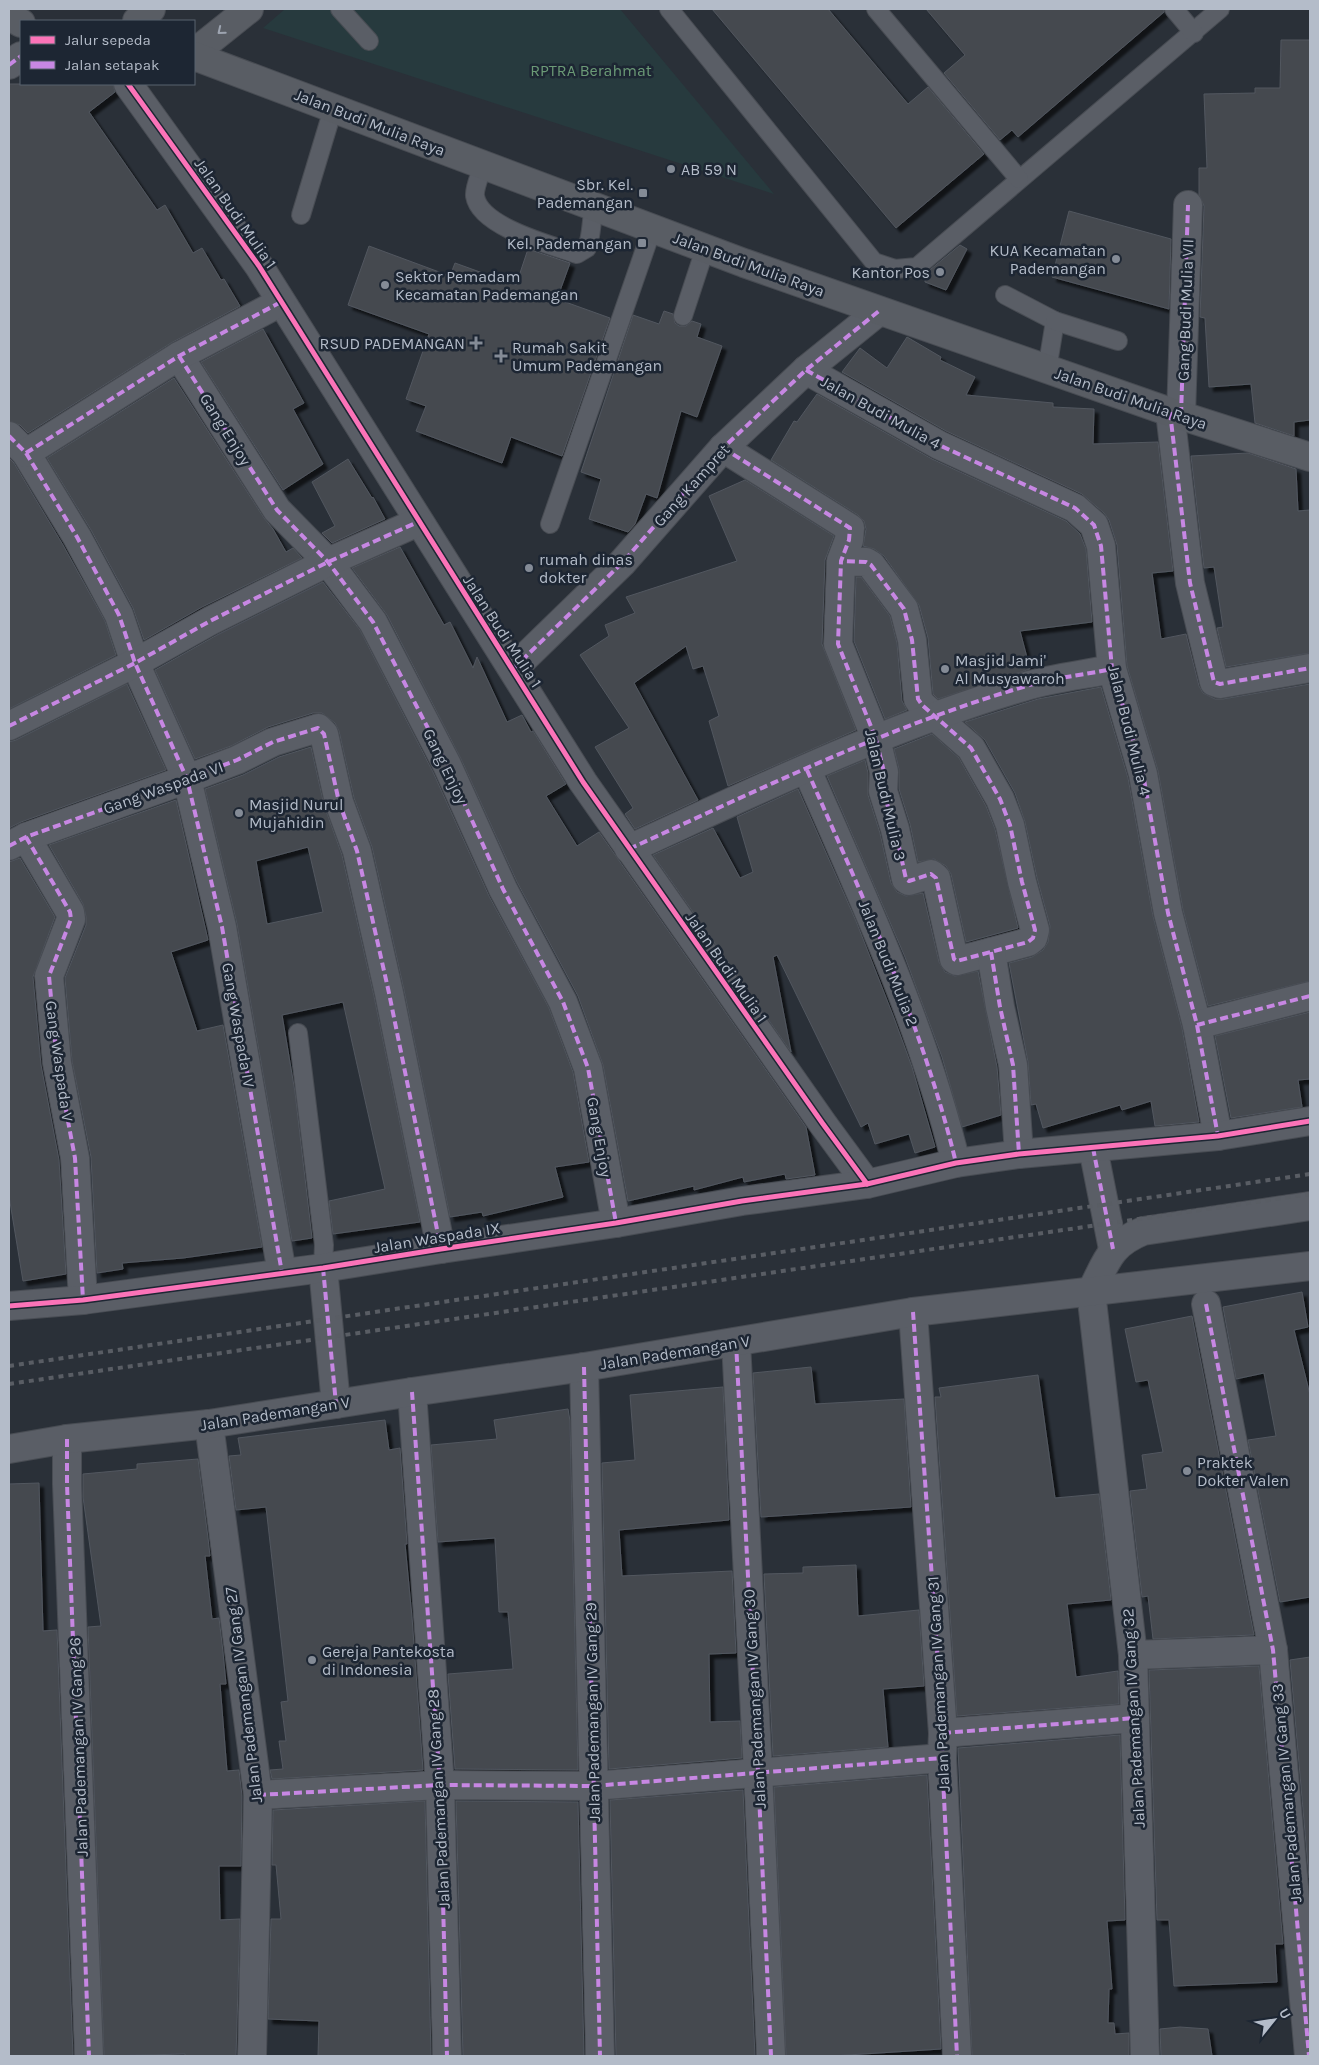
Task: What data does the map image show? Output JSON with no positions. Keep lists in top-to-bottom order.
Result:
{
  "streets": {
    "street": [
      "Jalan Budi Mulia Raya",
      "Jalan Budi Mulia 1",
      "Gang Budi Mulia VII",
      "Jalan Budi Mulia 4",
      "Gang Enjoy",
      "Gang Kampret",
      "Gang Waspada VI",
      "Jalan Budi Mulia 3",
      "Jalan Budi Mulia 2",
      "Gang Waspada IV",
      "Gang Waspada V",
      "Jalan Waspada IX",
      "Jalan Pademangan V",
      "Jalan Pademangan IV Gang 31",
      "Jalan Pademangan IV Gang 27",
      "Jalan Pademangan IV Gang 30",
      "Jalan Pademangan IV Gang 29",
      "Jalan Pademangan IV Gang 32",
      "Jalan Pademangan IV Gang 26",
      "Jalan Pademangan IV Gang 33",
      "Jalan Pademangan IV Gang 28"
    ]
  },
  "crossings": [
    ["Jalan Budi Mulia Raya", "Gang Budi Mulia VII"],
    ["Jalan Budi Mulia Raya", "Gang Kampret"],
    ["Jalan Budi Mulia 1", "Gang Kampret"],
    ["Jalan Budi Mulia 1", "Jalan Waspada IX"],
    ["Jalan Budi Mulia 4", "Gang Kampret"],
    ["Jalan Budi Mulia 4", "Jalan Waspada IX"],
    ["Gang Enjoy", "Jalan Waspada IX"],
    ["Gang Kampret", "Jalan Budi Mulia 3"],
    ["Gang Waspada VI", "Gang Waspada IV"],
    ["Gang Waspada VI", "Gang Waspada V"],
    ["Gang Waspada VI", "Jalan Waspada IX"],
    ["Jalan Budi Mulia 2", "Jalan Waspada IX"],
    ["Gang Waspada IV", "Jalan Waspada IX"],
    ["Gang Waspada V", "Jalan Waspada IX"],
    ["Jalan Pademangan V", "Jalan Pademangan IV Gang 31"],
    ["Jalan Pademangan V", "Jalan Pademangan IV Gang 27"],
    ["Jalan Pademangan V", "Jalan Pademangan IV Gang 30"],
    ["Jalan Pademangan V", "Jalan Pademangan IV Gang 29"],
    ["Jalan Pademangan V", "Jalan Pademangan IV Gang 32"],
    ["Jalan Pademangan V", "Jalan Pademangan IV Gang 26"],
    ["Jalan Pademangan V", "Jalan Pademangan IV Gang 28"]
  ],
  "parks": ["RPTRA Berahmat"],
  "places": {
    "other": [
      "AB 59 N",
      "KUA Kecamatan Pademangan",
      "Kantor Pos",
      "Sektor Pemadam Kecamatan Pademangan",
      "rumah dinas dokter",
      "Masjid Jami' Al Musyawaroh",
      "Masjid Nurul Mujahidin",
      "Praktek Dokter Valen",
      "Gereja Pantekosta di Indonesia"
    ],
    "transit": ["Sbr. Kel. Pademangan", "Kel. Pademangan"],
    "health": ["RSUD PADEMANGAN", "Rumah Sakit Umum Pademangan"]
  },
  "legend": ["Jalur sepeda", "Jalan setapak"],
  "north": "top right"
}
